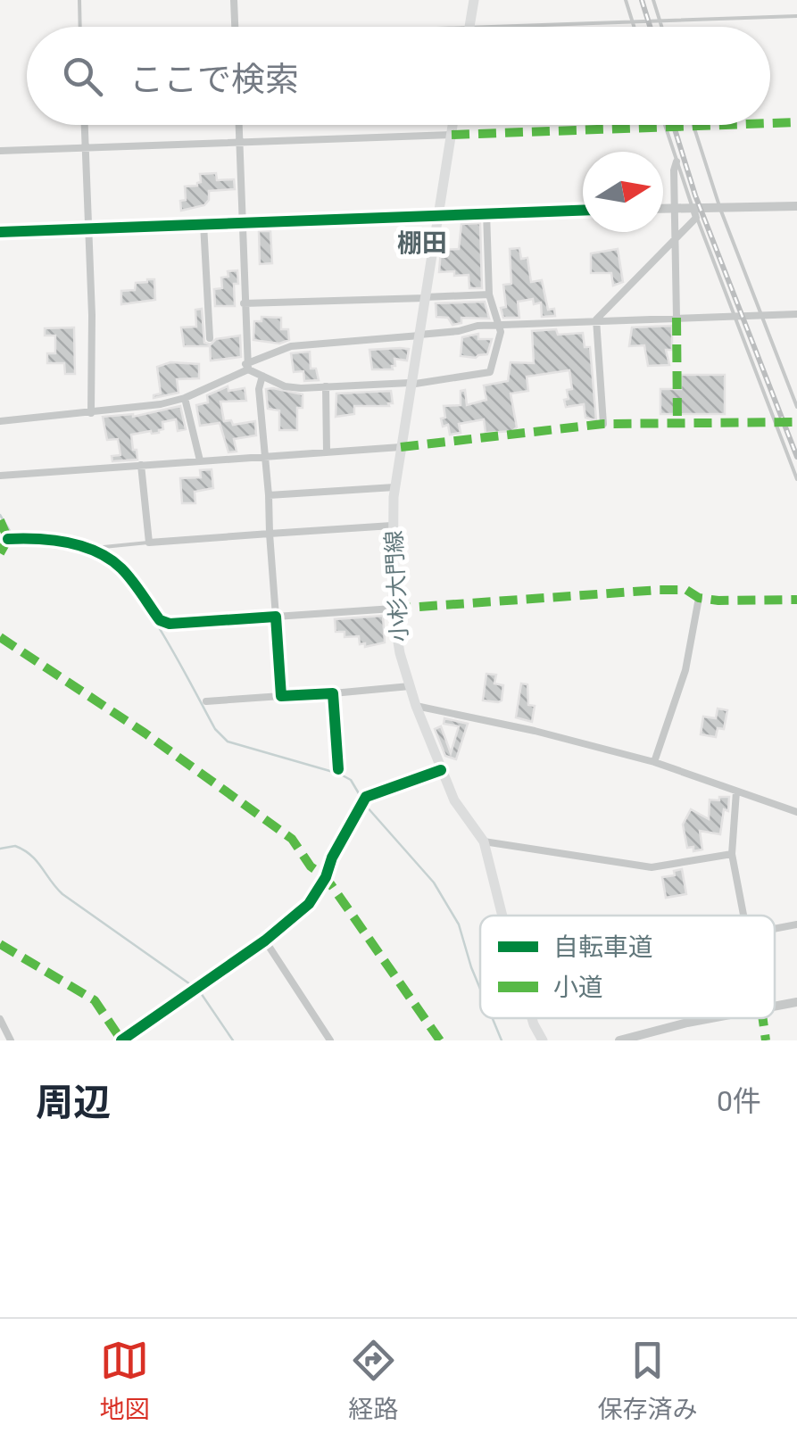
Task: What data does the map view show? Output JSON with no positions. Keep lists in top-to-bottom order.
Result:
{
  "streets": {
    "main road": ["小杉大門線"]
  },
  "districts": ["棚田"],
  "legend": ["自転車道", "小道"],
  "north": "right",
  "page": {
    "search": "ここで検索",
    "heading": ["周辺", "0件"],
    "nav": ["地図", "経路", "保存済み"]
  }
}
